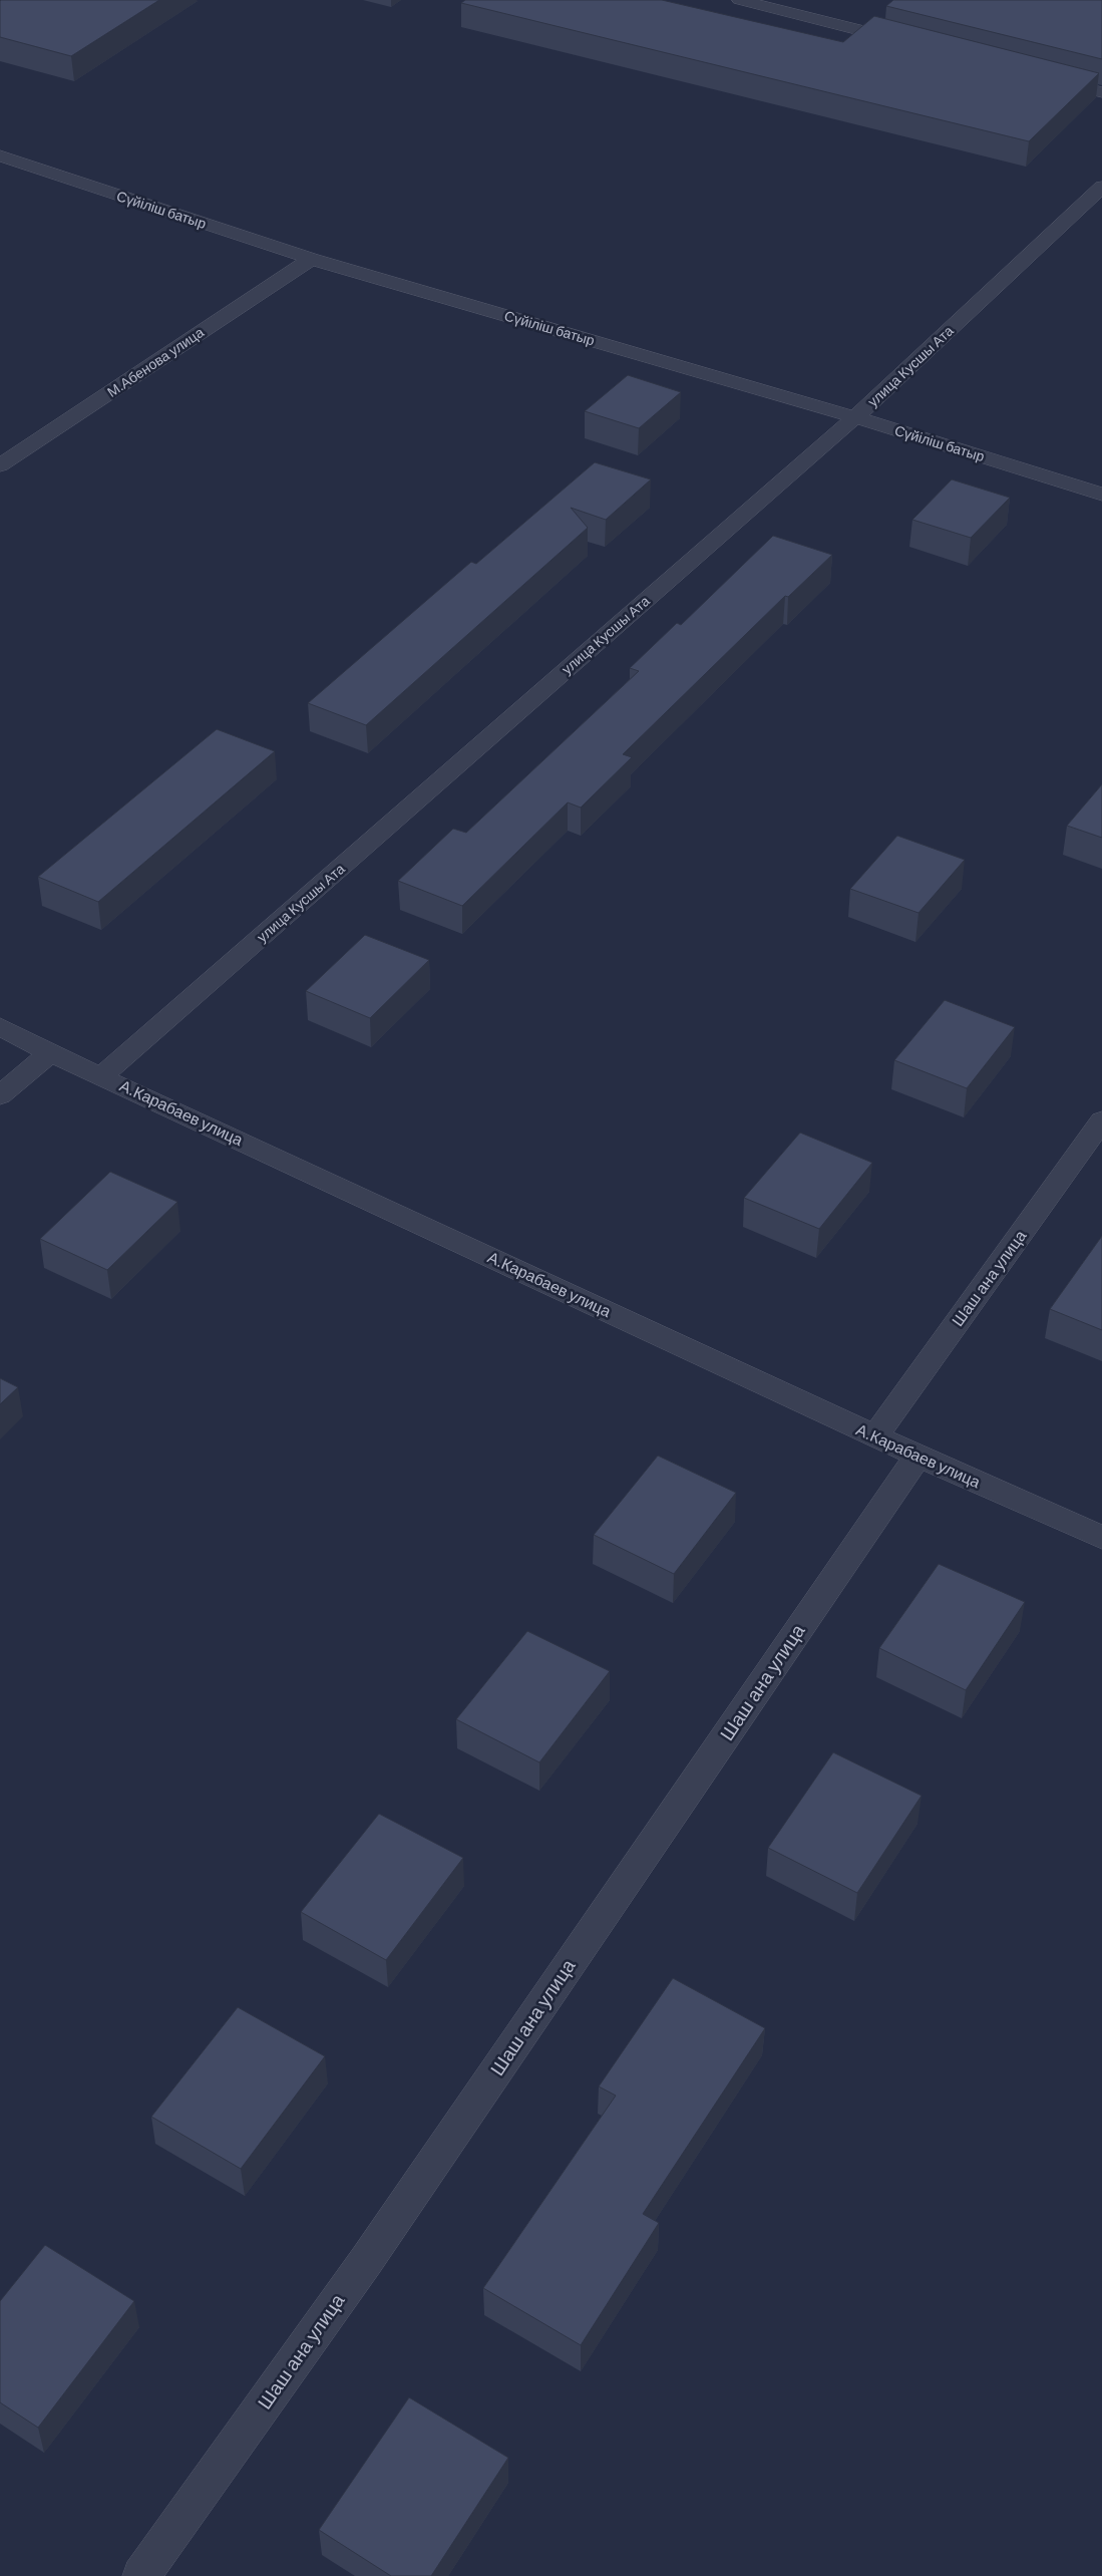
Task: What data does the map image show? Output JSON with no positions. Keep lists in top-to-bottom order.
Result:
{
  "streets": {
    "street": [
      "Сүйіліш батыр",
      "М.Абенова улица",
      "улица Кусшы Ата",
      "А.Карабаев улица",
      "Шаш ана улица"
    ]
  },
  "crossings": [
    ["Сүйіліш батыр", "М.Абенова улица"],
    ["Сүйіліш батыр", "улица Кусшы Ата"],
    ["улица Кусшы Ата", "А.Карабаев улица"],
    ["А.Карабаев улица", "Шаш ана улица"]
  ]
}
